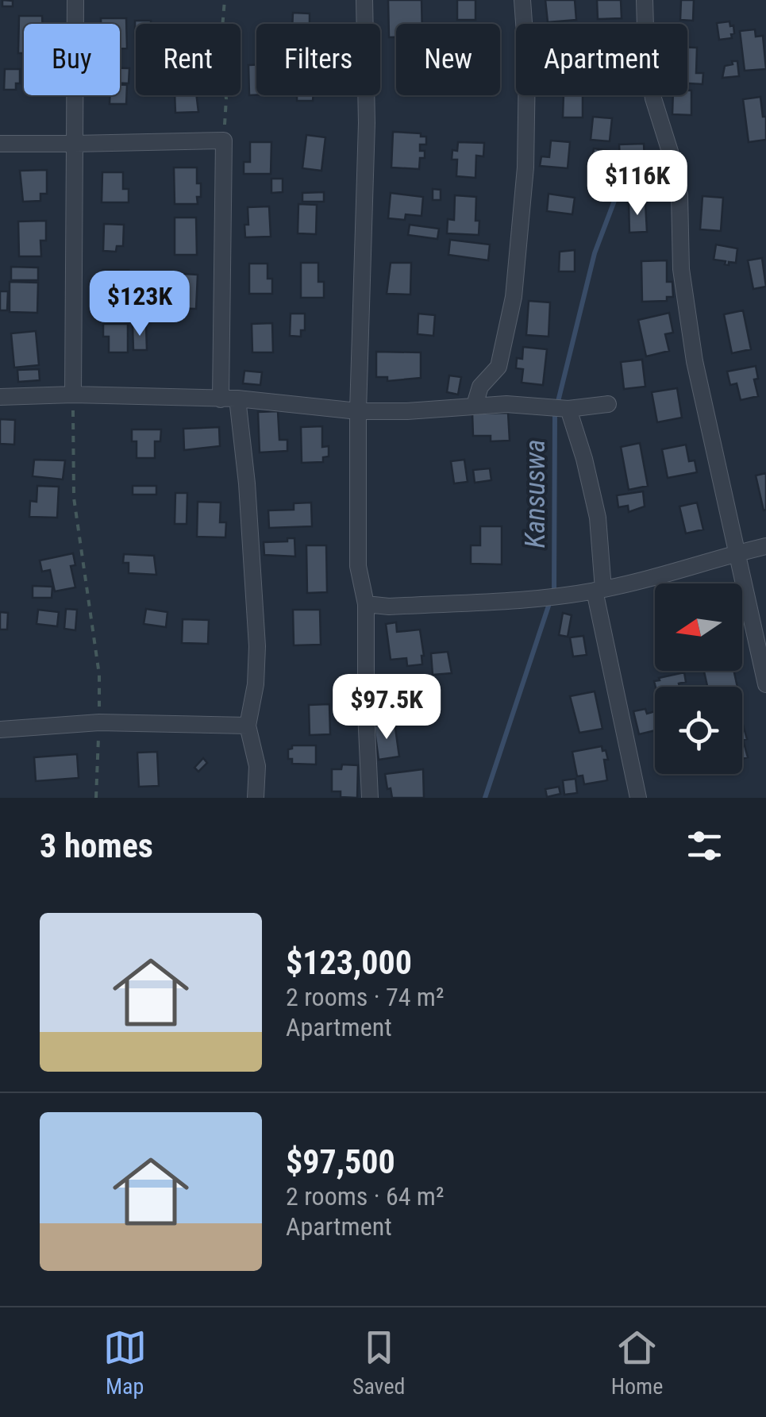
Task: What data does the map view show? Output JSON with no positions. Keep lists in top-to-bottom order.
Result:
{
  "water": ["Kansuswa"],
  "north": "left",
  "page": {
    "chip": [
      "Buy",
      "Rent",
      "Filters",
      "New",
      "Apartment"
    ],
    "price": ["$116K", "$123K", "$97.5K"],
    "heading": "3 homes",
    "list": [
      {
        "name": "$123,000",
        "note": "2 rooms · 74 m² · Apartment"
      },
      {
        "name": "$97,500",
        "note": "2 rooms · 64 m² · Apartment"
      }
    ],
    "tabs": ["Map", "Saved", "Home"]
  }
}
